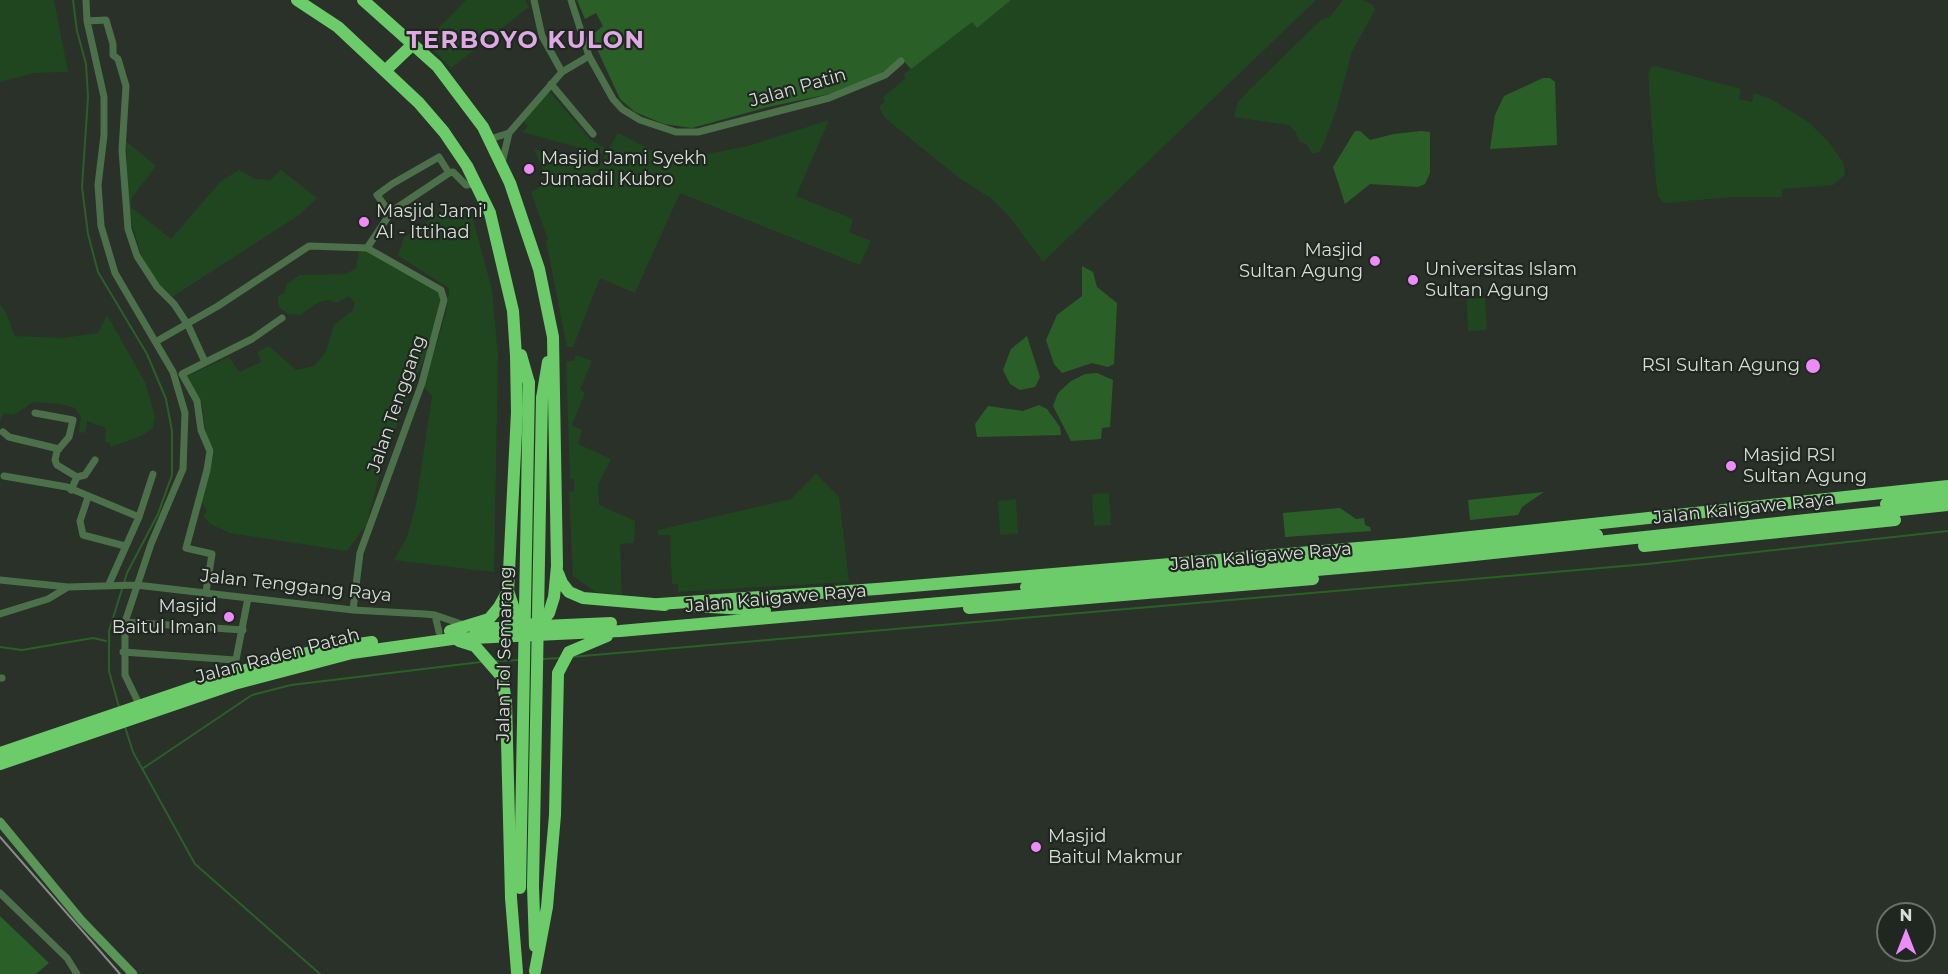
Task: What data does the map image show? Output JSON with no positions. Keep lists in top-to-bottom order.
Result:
{
  "streets": {
    "highway": ["Jalan Kaligawe Raya", "Jalan Tol Semarang", "Jalan Raden Patah"],
    "street": ["Jalan Patin", "Jalan Tenggang", "Jalan Tenggang Raya"]
  },
  "crossings": [
    ["Jalan Tenggang", "Jalan Tenggang Raya"],
    ["Jalan Kaligawe Raya", "Jalan Raden Patah"]
  ],
  "districts": ["TERBOYO KULON"],
  "places": [
    "Masjid Jami Syekh Jumadil Kubro",
    "Masjid Jami' Al - Ittihad",
    "Masjid Sultan Agung",
    "Universitas Islam Sultan Agung",
    "RSI Sultan Agung",
    "Masjid RSI Sultan Agung",
    "Masjid Baitul Iman",
    "Masjid Baitul Makmur"
  ],
  "north": "top"
}
